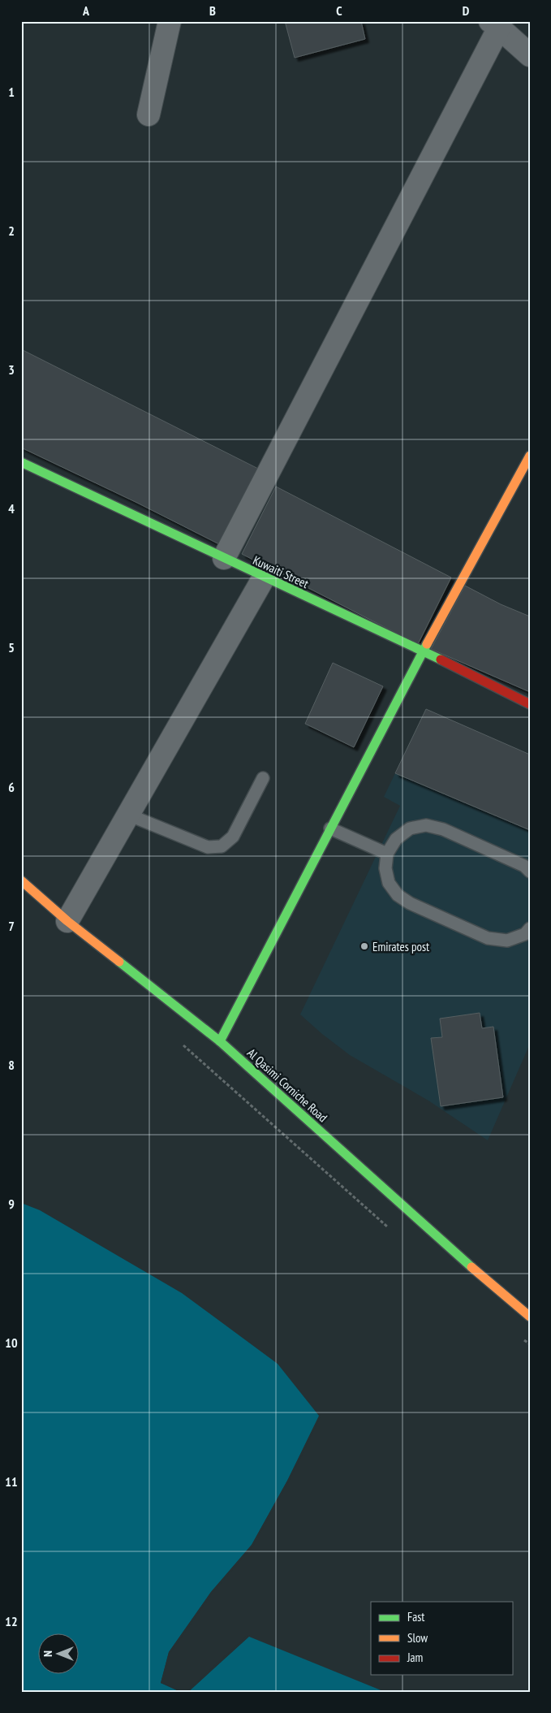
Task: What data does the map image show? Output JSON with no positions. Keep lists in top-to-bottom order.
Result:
{
  "streets": {
    "street": ["Kuwaiti Street", "Al Qasimi Corniche Road"]
  },
  "places": ["Emirates post"],
  "legend": ["Fast", "Slow", "Jam"],
  "north": "left",
  "grid": {
    "columns": [
      "A",
      "B",
      "C",
      "D"
    ],
    "rows": [
      "1",
      "2",
      "3",
      "4",
      "5",
      "6",
      "7",
      "8",
      "9",
      "10",
      "11",
      "12"
    ]
  }
}
